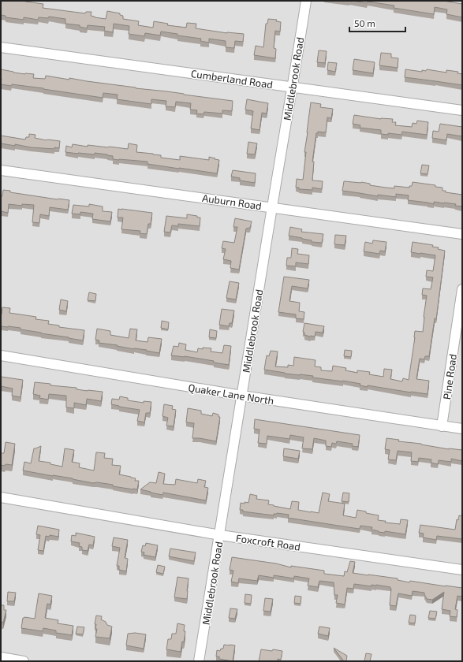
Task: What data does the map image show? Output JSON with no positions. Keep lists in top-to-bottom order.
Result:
{
  "streets": {
    "street": [
      "Cumberland Road",
      "Middlebrook Road",
      "Auburn Road",
      "Pine Road",
      "Quaker Lane North",
      "Foxcroft Road"
    ]
  },
  "crossings": [
    ["Cumberland Road", "Middlebrook Road"],
    ["Middlebrook Road", "Auburn Road"],
    ["Middlebrook Road", "Quaker Lane North"],
    ["Middlebrook Road", "Foxcroft Road"],
    ["Pine Road", "Quaker Lane North"]
  ],
  "scale_bar": "50 m"
}
